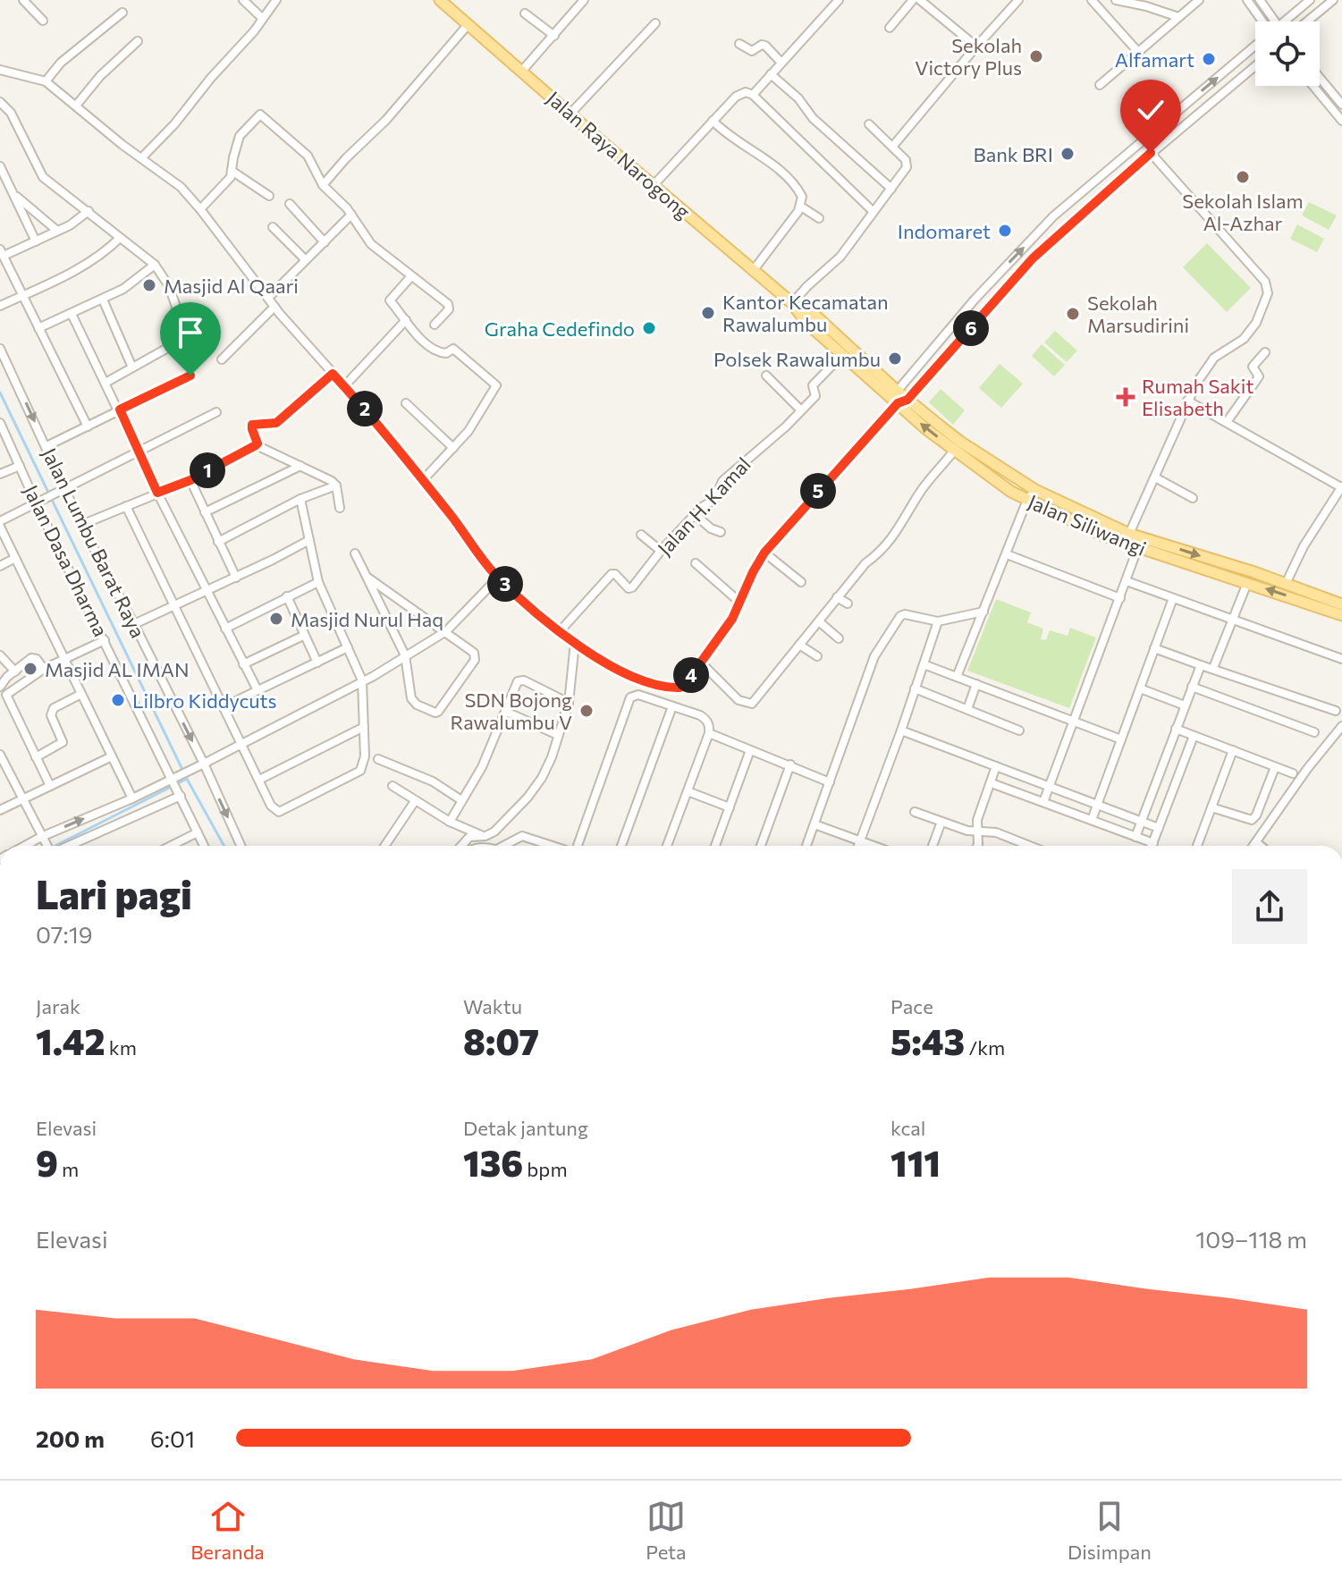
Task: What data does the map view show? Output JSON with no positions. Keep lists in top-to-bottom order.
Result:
{
  "streets": {
    "main road": ["Jalan Raya Narogong", "Jalan Siliwangi"],
    "street": ["Jalan H. Kamal", "Jalan Lumbu Barat Raya", "Jalan Dasa Dharma"]
  },
  "crossings": [
    ["Jalan Raya Narogong", "Jalan H. Kamal"],
    ["Jalan Raya Narogong", "Jalan Siliwangi"]
  ],
  "places": {
    "other": [
      "Sekolah Victory Plus",
      "Alfamart",
      "Bank BRI",
      "Sekolah Islam Al-Azhar",
      "Indomaret",
      "Masjid Al Qaari",
      "Kantor Kecamatan Rawalumbu",
      "Sekolah Marsudirini",
      "Graha Cedefindo",
      "Polsek Rawalumbu",
      "Masjid Nurul Haq",
      "Masjid AL IMAN",
      "Lilbro Kiddycuts",
      "SDN Bojong Rawalumbu V"
    ],
    "health": ["Rumah Sakit Elisabeth"]
  },
  "page": {
    "pins": [
      "6",
      "2",
      "1",
      "5",
      "3",
      "4"
    ],
    "heading": ["Lari pagi", "07:19"],
    "stats": [
      ["Jarak", "1.42 km"],
      ["Waktu", "8:07"],
      ["Pace", "5:43 /km"],
      ["Elevasi", "9 m"],
      ["Detak jantung", "136 bpm"],
      ["kcal", "111"]
    ],
    "chart": ["Elevasi", "109–118 m"],
    "list": [
      {
        "name": "200 m",
        "note": "6:01"
      }
    ],
    "tabs": ["Beranda", "Peta", "Disimpan"]
  }
}
